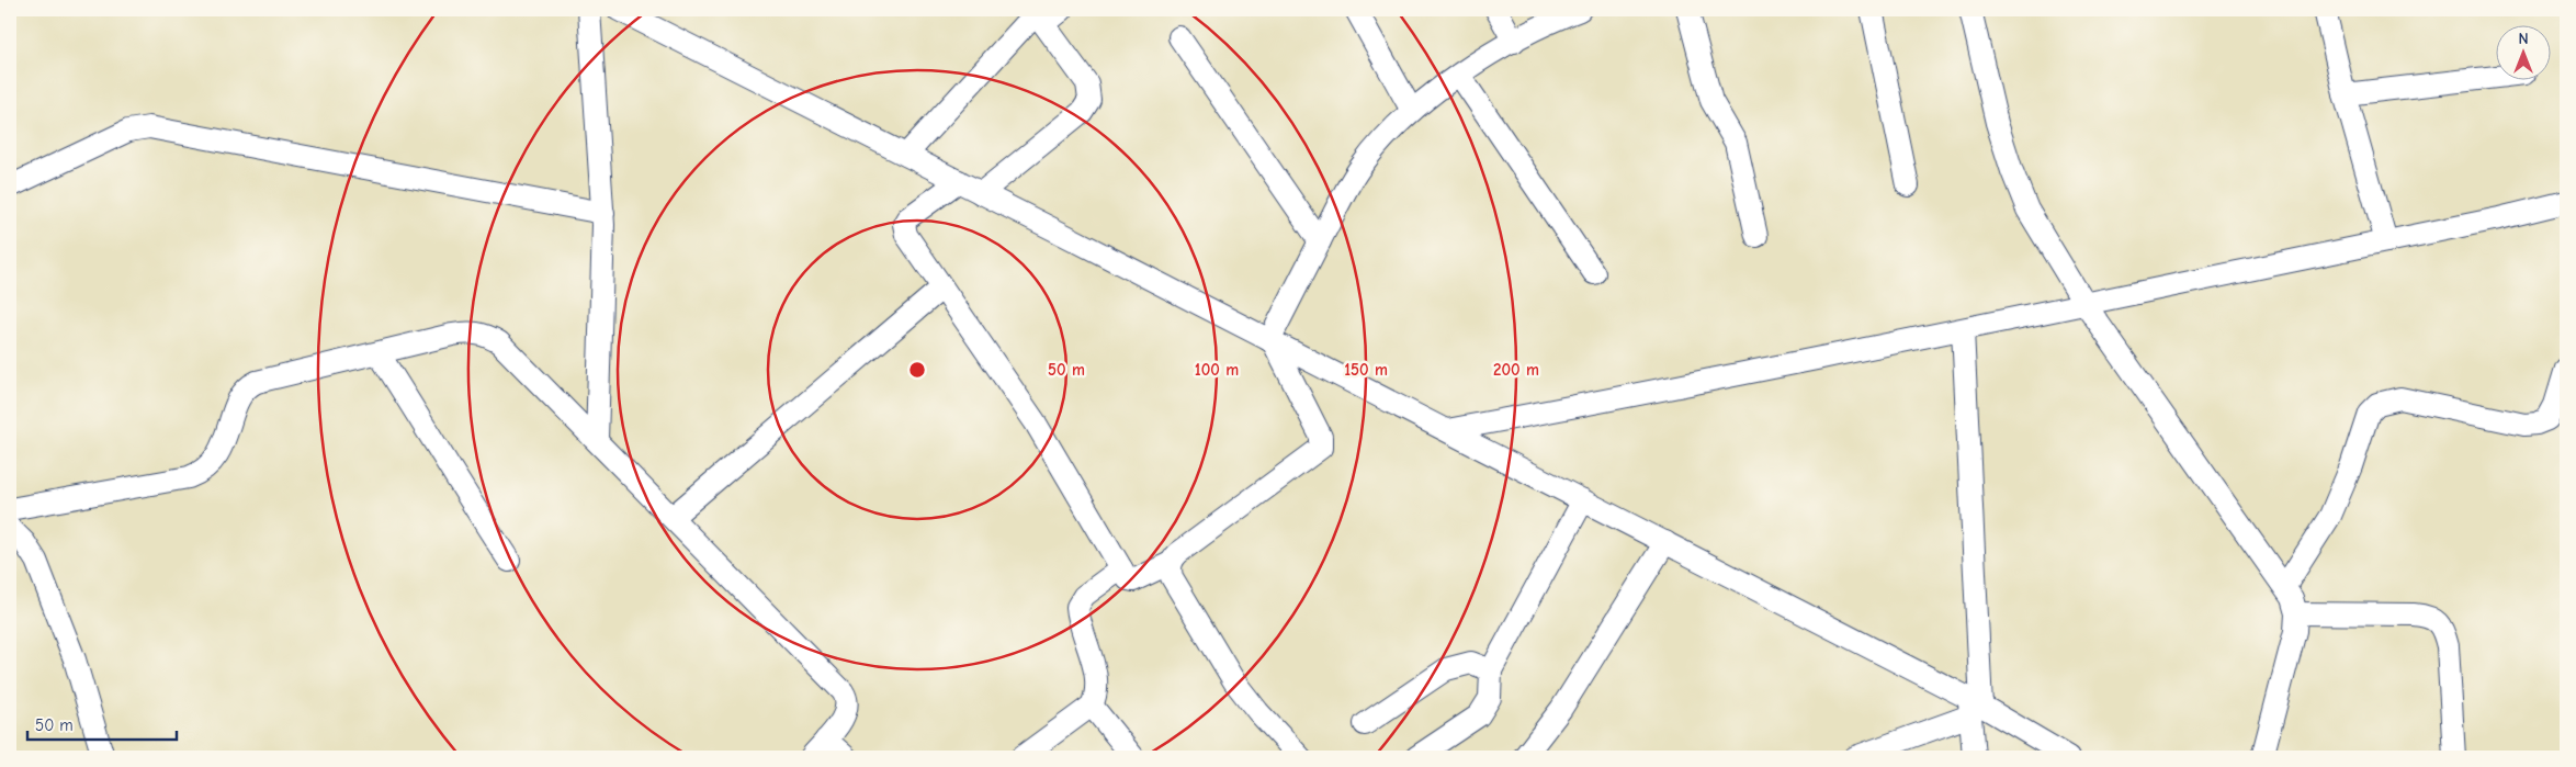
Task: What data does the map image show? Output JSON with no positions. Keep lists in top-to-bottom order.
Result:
{
  "scale_bar": "50 m",
  "north": "top",
  "rings": [
    "50 m",
    "100 m",
    "150 m",
    "200 m"
  ]
}
